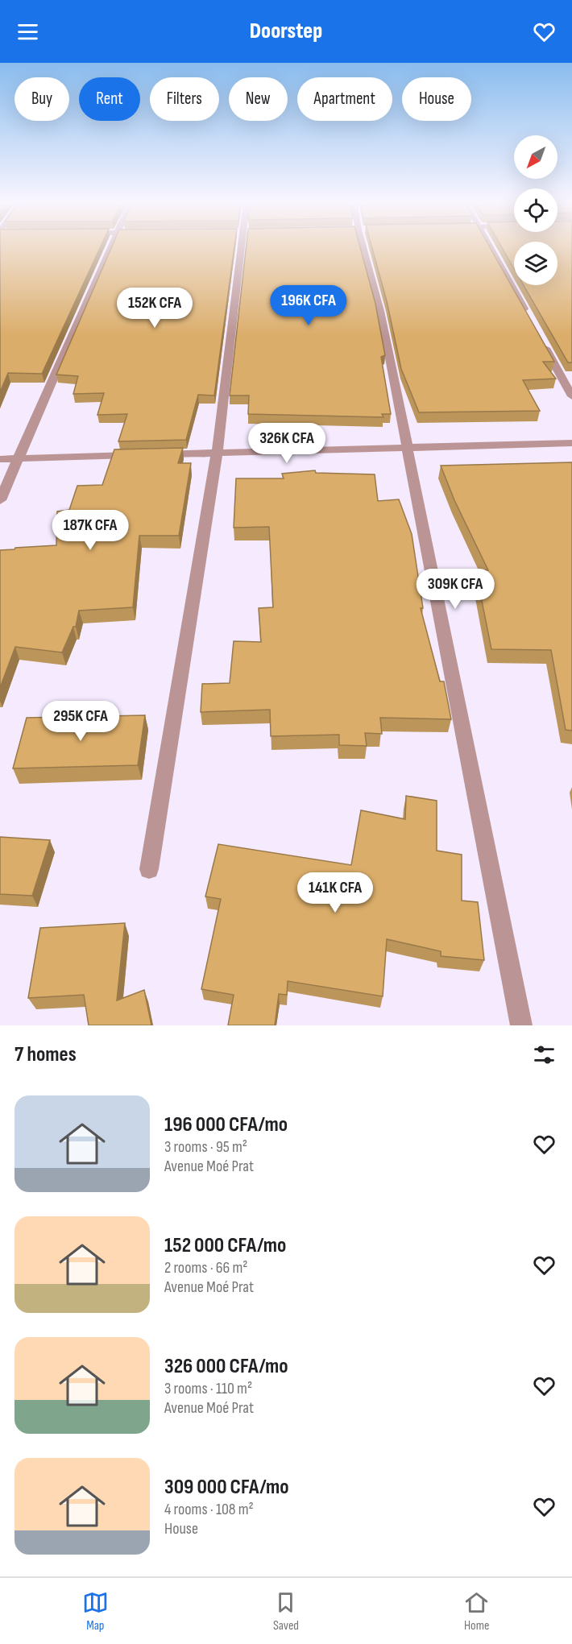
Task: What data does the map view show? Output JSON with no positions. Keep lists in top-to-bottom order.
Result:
{
  "north": "bottom left",
  "page": {
    "header": "Doorstep",
    "chip": [
      "Buy",
      "Rent",
      "Filters",
      "New",
      "Apartment",
      "House"
    ],
    "price": [
      "196K CFA",
      "152K CFA",
      "326K CFA",
      "187K CFA",
      "309K CFA",
      "295K CFA",
      "141K CFA"
    ],
    "heading": "7 homes",
    "list": [
      {
        "name": "196 000 CFA/mo",
        "note": "3 rooms · 95 m² · Avenue Moé Prat"
      },
      {
        "name": "152 000 CFA/mo",
        "note": "2 rooms · 66 m² · Avenue Moé Prat"
      },
      {
        "name": "326 000 CFA/mo",
        "note": "3 rooms · 110 m² · Avenue Moé Prat"
      },
      {
        "name": "309 000 CFA/mo",
        "note": "4 rooms · 108 m² · House"
      }
    ],
    "tabs": ["Map", "Saved", "Home"]
  }
}
